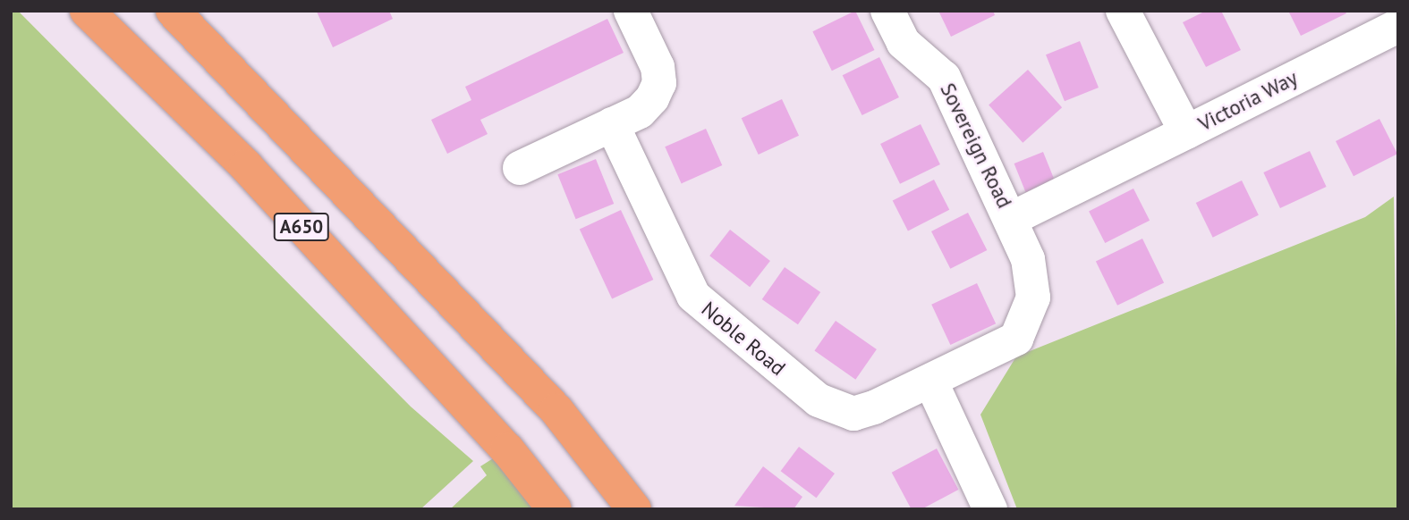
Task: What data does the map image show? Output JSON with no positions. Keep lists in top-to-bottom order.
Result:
{
  "streets": {
    "highway": ["A650"],
    "street": ["Victoria Way", "Sovereign Road", "Noble Road"]
  },
  "crossings": [
    ["Victoria Way", "Sovereign Road"],
    ["Sovereign Road", "Noble Road"]
  ]
}
